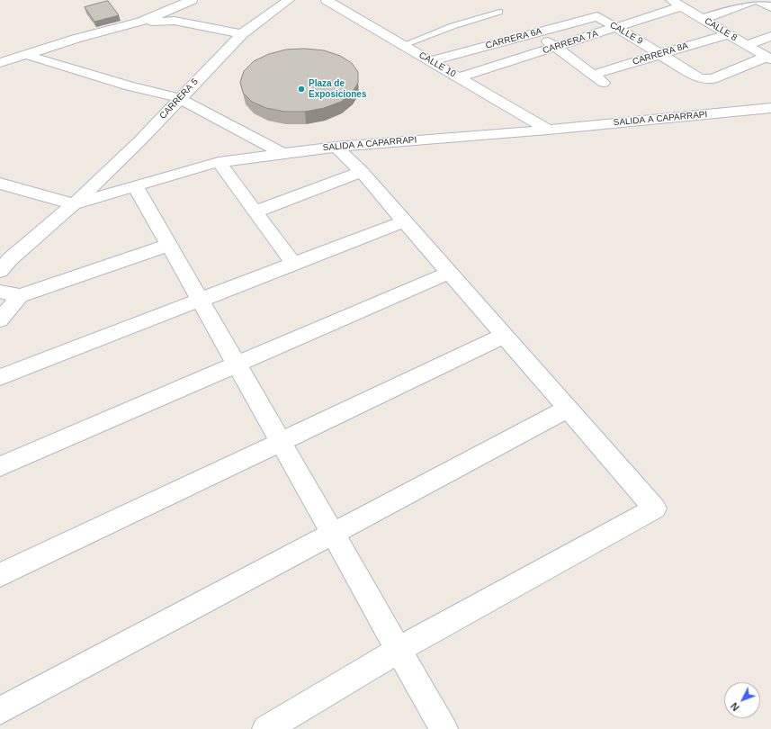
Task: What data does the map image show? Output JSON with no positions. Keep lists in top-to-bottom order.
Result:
{
  "streets": {
    "street": [
      "CALLE 8",
      "CALLE 9",
      "CARRERA 6A",
      "CARRERA 7A",
      "CARRERA 8A",
      "CALLE 10",
      "CARRERA 5",
      "SALIDA A CAPARRAPI"
    ]
  },
  "crossings": [
    ["CALLE 8", "CALLE 9"],
    ["CALLE 8", "CARRERA 7A"],
    ["CALLE 8", "CARRERA 8A"],
    ["CALLE 9", "CARRERA 6A"],
    ["CALLE 9", "CARRERA 7A"],
    ["CALLE 9", "CARRERA 8A"],
    ["CARRERA 6A", "CALLE 10"],
    ["CARRERA 7A", "CALLE 10"],
    ["CALLE 10", "SALIDA A CAPARRAPI"],
    ["CARRERA 5", "SALIDA A CAPARRAPI"]
  ],
  "places": ["Plaza de Exposiciones"],
  "north": "bottom left"
}
